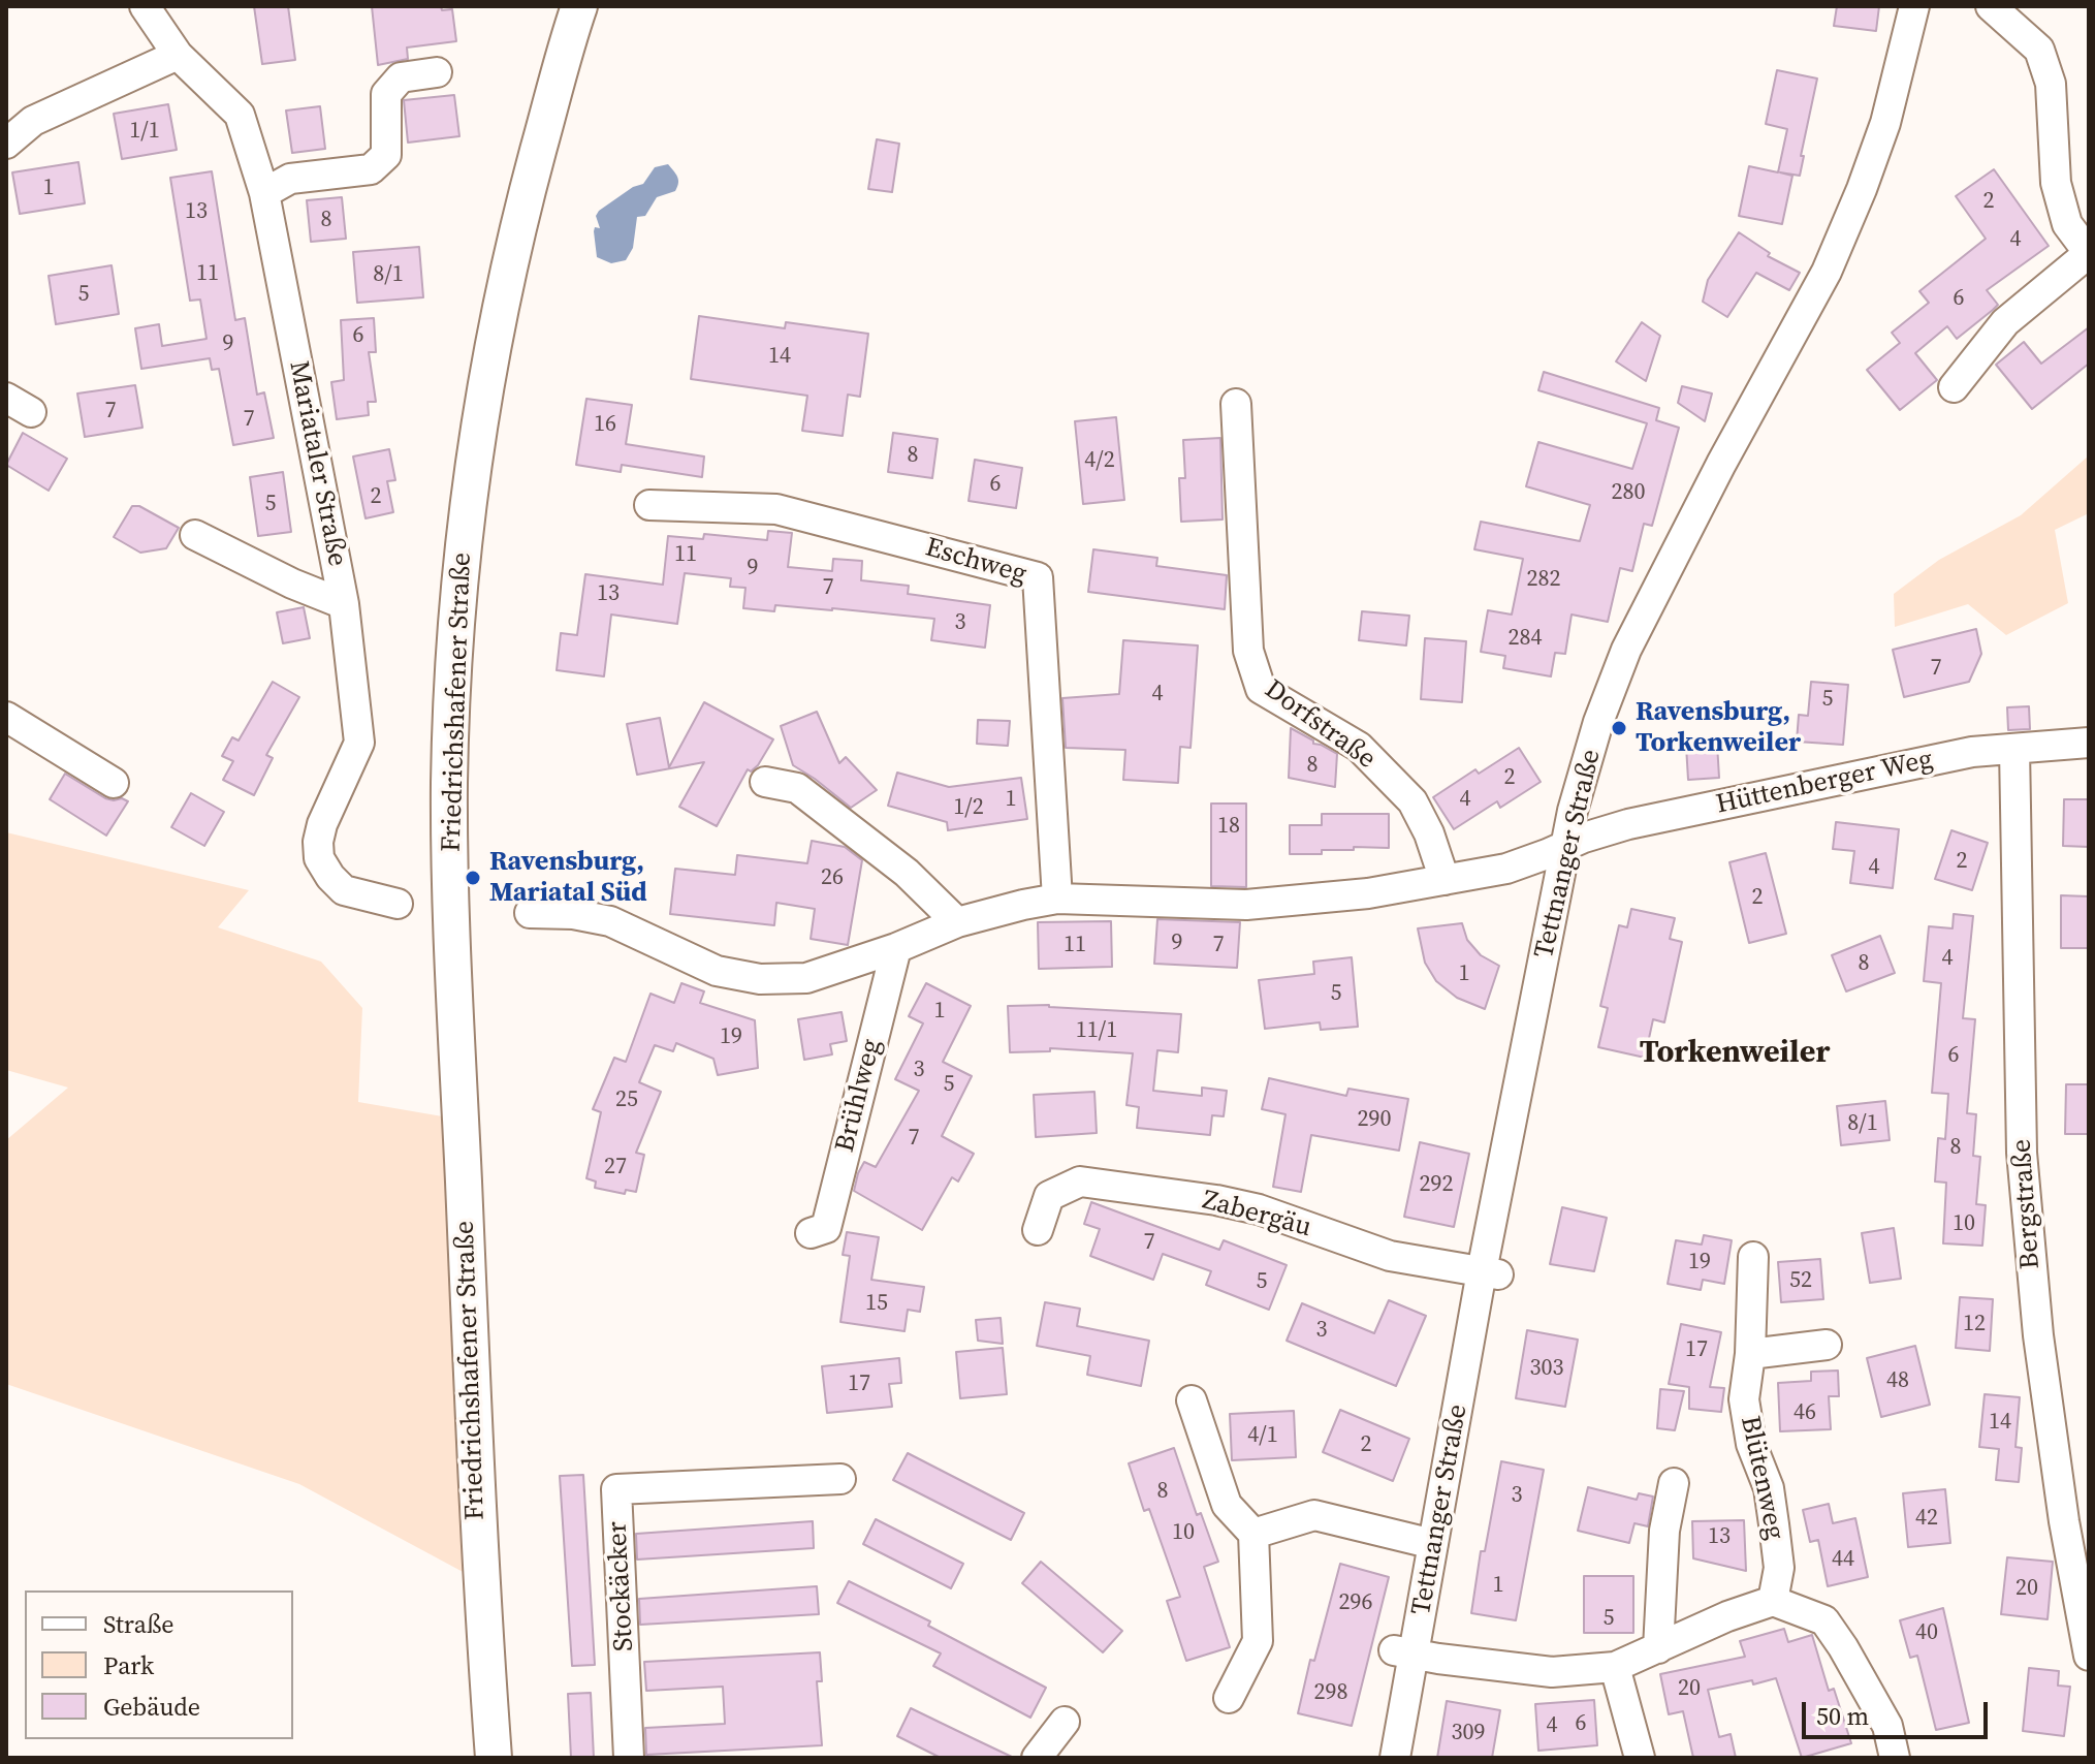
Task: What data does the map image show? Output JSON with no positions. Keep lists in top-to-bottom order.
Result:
{
  "streets": {
    "main road": ["Friedrichshafener Straße"],
    "street": [
      "Mariataler Straße",
      "Eschweg",
      "Dorfstraße",
      "Hüttenberger Weg",
      "Tettnanger Straße",
      "Brühlweg",
      "Bergstraße",
      "Zabergäu",
      "Blütenweg",
      "Stockäcker"
    ]
  },
  "crossings": [
    ["Hüttenberger Weg", "Tettnanger Straße"],
    ["Hüttenberger Weg", "Bergstraße"],
    ["Tettnanger Straße", "Zabergäu"]
  ],
  "districts": ["Torkenweiler"],
  "places": ["Ravensburg, Torkenweiler", "Ravensburg, Mariatal Süd"],
  "house_numbers": [
    "1/1",
    "1",
    "2",
    "13",
    "8",
    "4",
    "11",
    "8/1",
    "5",
    "6",
    "6",
    "9",
    "14",
    "7",
    "7",
    "16",
    "8",
    "4/2",
    "6",
    "280",
    "2",
    "5",
    "11",
    "9",
    "282",
    "7",
    "13",
    "3",
    "284",
    "7",
    "4",
    "5",
    "8",
    "2",
    "1",
    "4",
    "1/2",
    "18",
    "2",
    "4",
    "26",
    "2",
    "9",
    "11",
    "7",
    "4",
    "8",
    "1",
    "5",
    "1",
    "11/1",
    "19",
    "6",
    "3",
    "5",
    "25",
    "290",
    "8/1",
    "7",
    "8",
    "27",
    "292",
    "10",
    "7",
    "19",
    "52",
    "5",
    "15",
    "12",
    "3",
    "17",
    "303",
    "48",
    "17",
    "46",
    "14",
    "4/1",
    "2",
    "8",
    "3",
    "42",
    "10",
    "13",
    "44",
    "1",
    "20",
    "296",
    "5",
    "40",
    "20",
    "298",
    "6",
    "4",
    "309"
  ],
  "legend": ["Straße", "Park", "Gebäude"],
  "scale_bar": "50 m"
}
